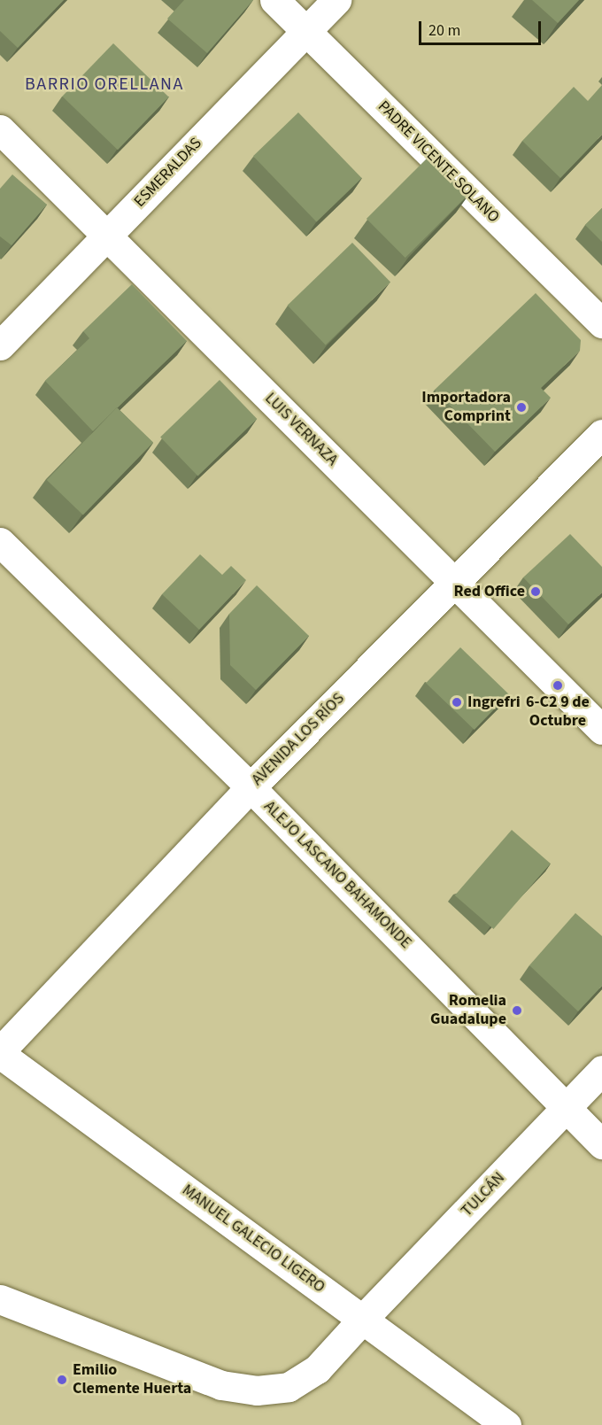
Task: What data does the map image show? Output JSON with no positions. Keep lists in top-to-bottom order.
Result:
{
  "streets": {
    "street": [
      "PADRE VICENTE SOLANO",
      "ESMERALDAS",
      "LUIS VERNAZA",
      "AVENIDA LOS RÍOS",
      "ALEJO LASCANO BAHAMONDE",
      "TULCÁN",
      "MANUEL GALECIO LIGERO"
    ]
  },
  "crossings": [
    ["PADRE VICENTE SOLANO", "ESMERALDAS"],
    ["ESMERALDAS", "LUIS VERNAZA"],
    ["LUIS VERNAZA", "AVENIDA LOS RÍOS"],
    ["AVENIDA LOS RÍOS", "ALEJO LASCANO BAHAMONDE"],
    ["AVENIDA LOS RÍOS", "MANUEL GALECIO LIGERO"],
    ["ALEJO LASCANO BAHAMONDE", "TULCÁN"],
    ["TULCÁN", "MANUEL GALECIO LIGERO"]
  ],
  "districts": ["BARRIO ORELLANA"],
  "places": [
    "Importadora Comprint",
    "Red Office",
    "6-C2 9 de Octubre",
    "Ingrefri",
    "Romelia Guadalupe",
    "Emilio Clemente Huerta"
  ],
  "scale_bar": "20 m"
}
